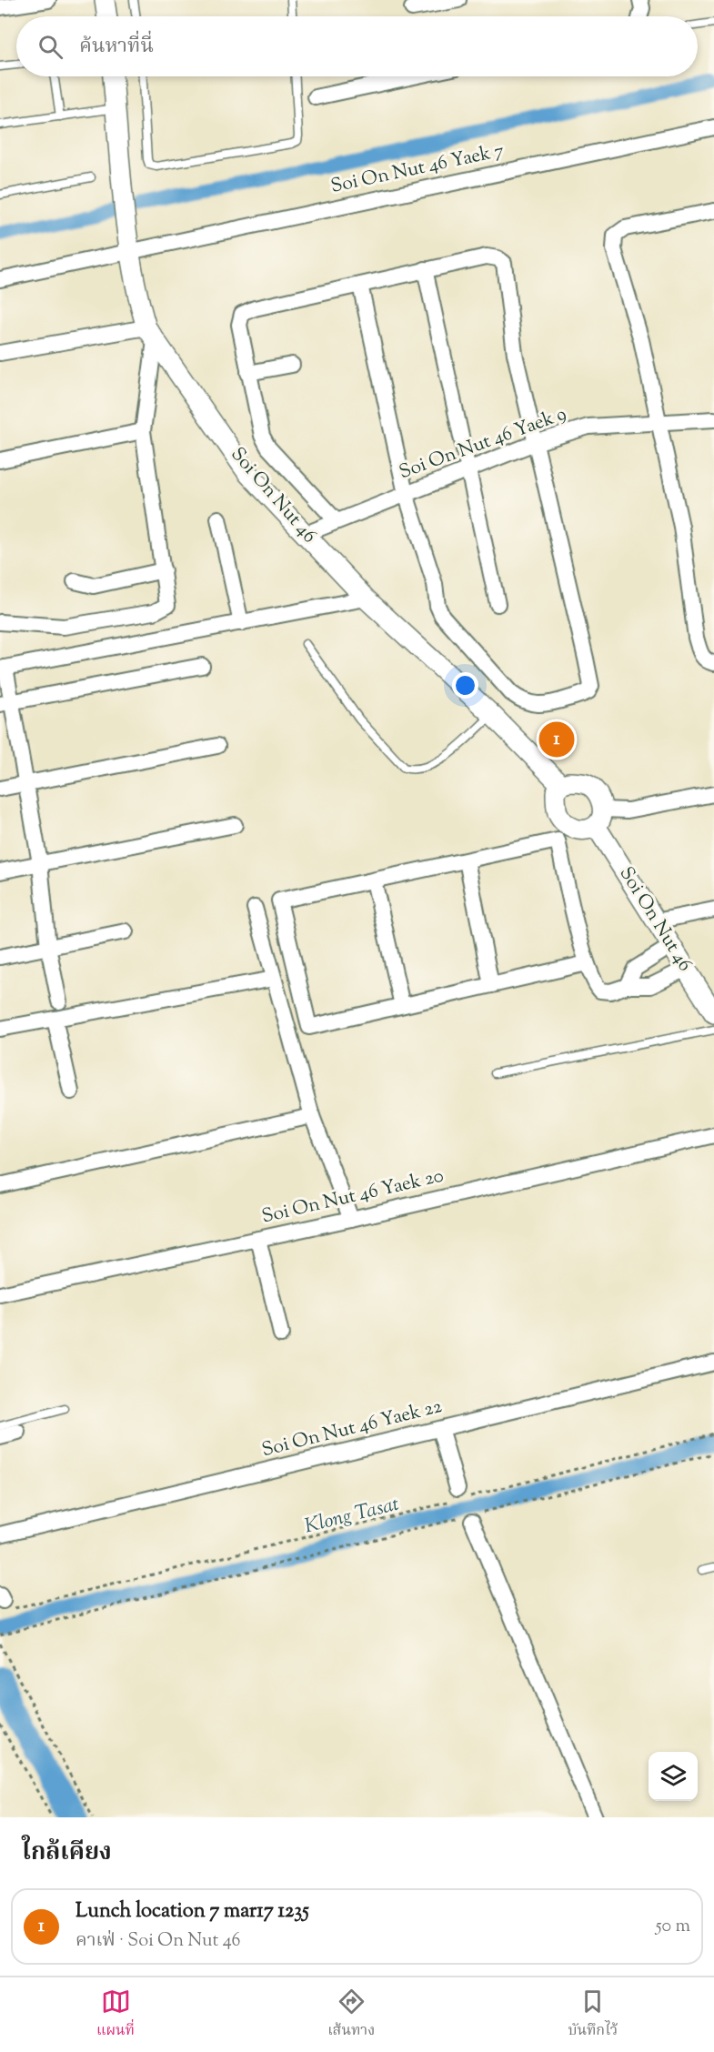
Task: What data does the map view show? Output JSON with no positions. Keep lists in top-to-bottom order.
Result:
{
  "streets": {
    "street": [
      "Soi On Nut 46 Yaek 7",
      "Soi On Nut 46 Yaek 9",
      "Soi On Nut 46",
      "Soi On Nut 46 Yaek 20",
      "Soi On Nut 46 Yaek 22"
    ]
  },
  "crossings": [
    ["Soi On Nut 46 Yaek 7", "Soi On Nut 46"],
    ["Soi On Nut 46 Yaek 9", "Soi On Nut 46"]
  ],
  "water": ["Klong Tasat"],
  "page": {
    "search": "ค้นหาที่นี่",
    "pins": "1",
    "heading": "ใกล้เคียง",
    "list": [
      {
        "mark": "1",
        "name": "Lunch location 7 mar17 1235",
        "note": "คาเฟ่ · Soi On Nut 46",
        "value": "50 m"
      }
    ],
    "nav": ["แผนที่", "เส้นทาง", "บันทึกไว้"]
  }
}
